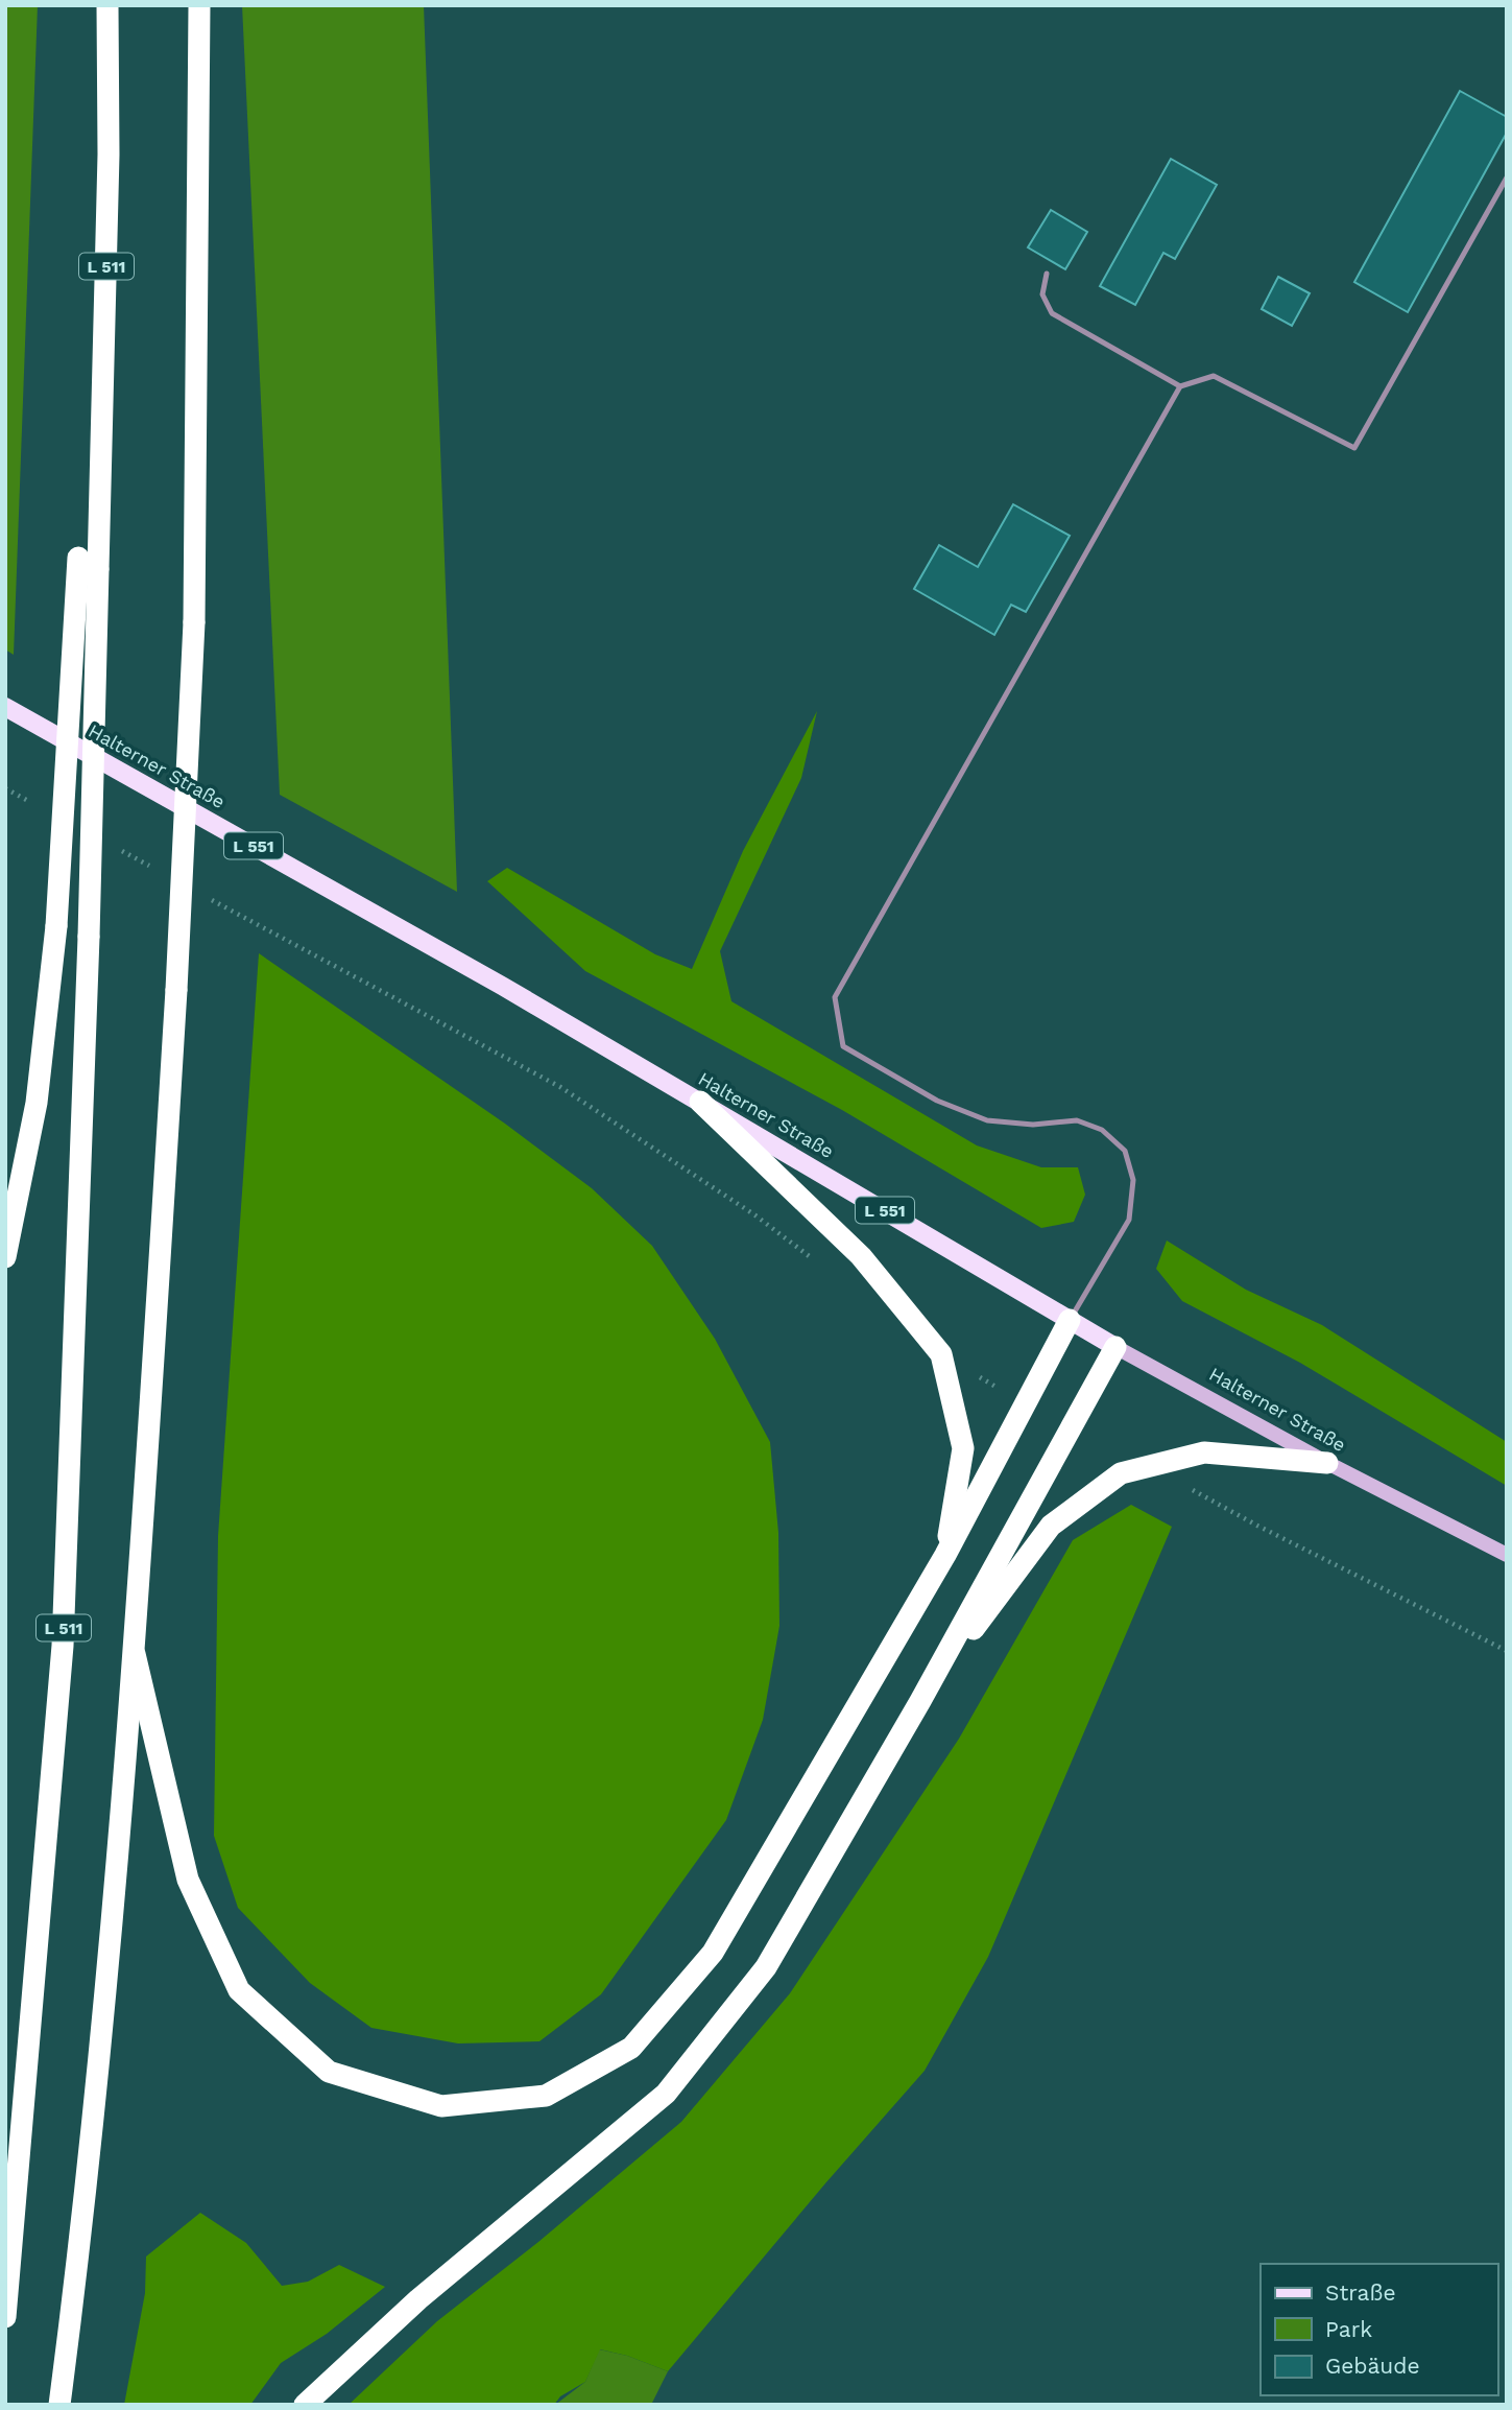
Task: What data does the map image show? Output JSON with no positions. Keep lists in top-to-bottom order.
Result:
{
  "streets": {
    "highway": ["L 511"],
    "main road": ["Halterner Straße", "L 551"]
  },
  "legend": ["Straße", "Park", "Gebäude"]
}
